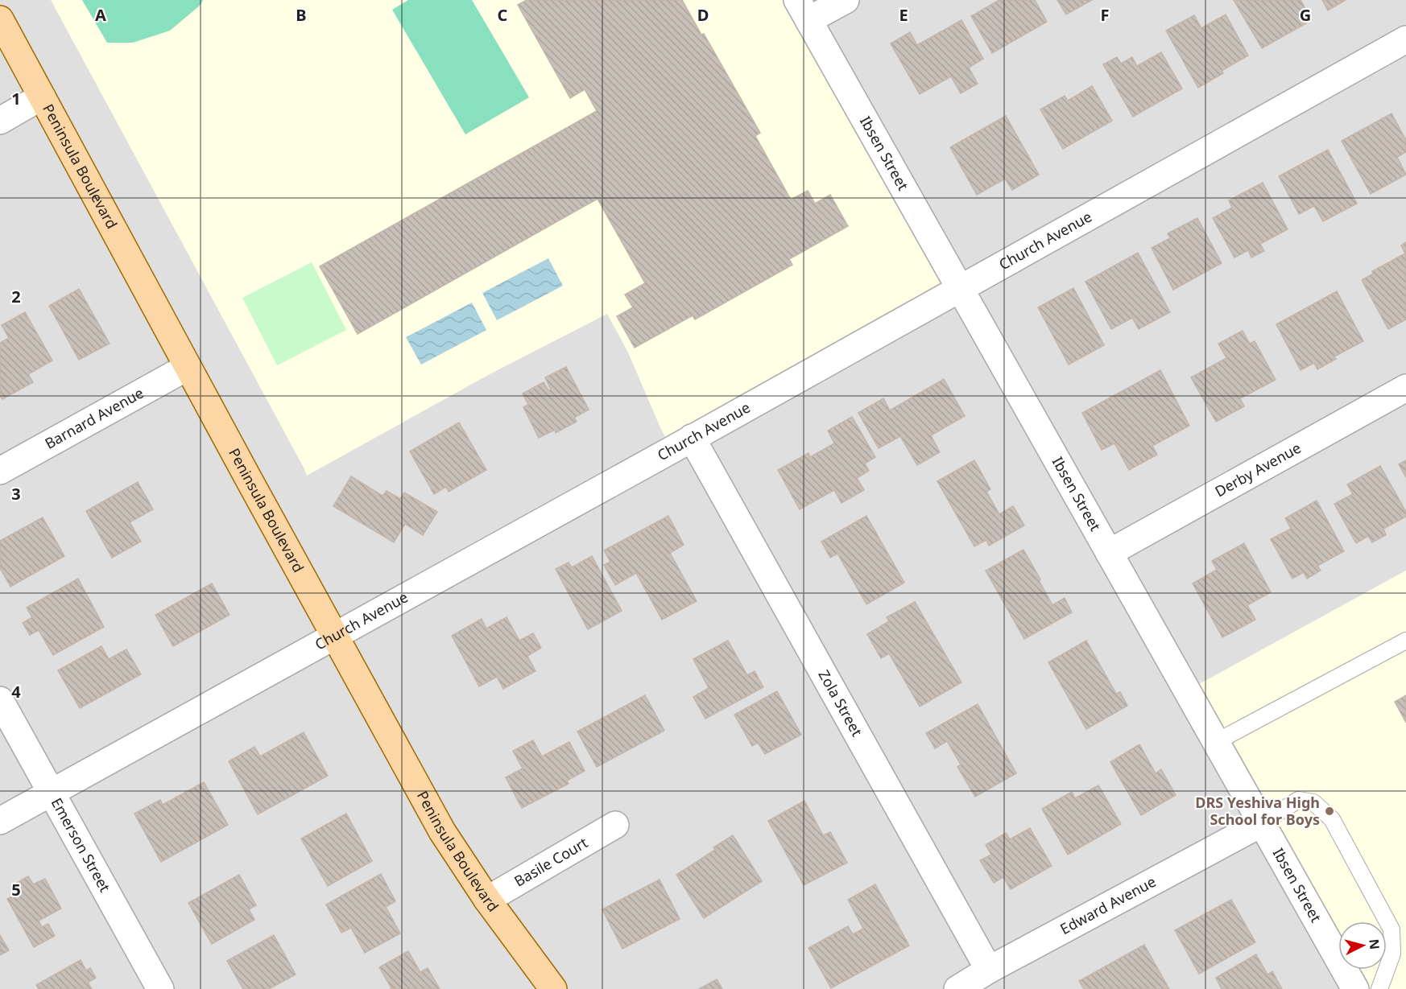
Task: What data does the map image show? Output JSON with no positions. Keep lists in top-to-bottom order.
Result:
{
  "streets": {
    "main road": ["Peninsula Boulevard"],
    "street": [
      "Ibsen Street",
      "Church Avenue",
      "Barnard Avenue",
      "Derby Avenue",
      "Zola Street",
      "Emerson Street",
      "Basile Court",
      "Edward Avenue"
    ]
  },
  "crossings": [
    ["Ibsen Street", "Church Avenue"],
    ["Ibsen Street", "Derby Avenue"],
    ["Ibsen Street", "Edward Avenue"],
    ["Peninsula Boulevard", "Church Avenue"],
    ["Peninsula Boulevard", "Barnard Avenue"],
    ["Peninsula Boulevard", "Basile Court"],
    ["Church Avenue", "Zola Street"],
    ["Church Avenue", "Emerson Street"],
    ["Zola Street", "Edward Avenue"]
  ],
  "places": ["DRS Yeshiva High School for Boys"],
  "north": "right",
  "grid": {
    "columns": [
      "A",
      "B",
      "C",
      "D",
      "E",
      "F",
      "G"
    ],
    "rows": [
      "1",
      "2",
      "3",
      "4",
      "5"
    ]
  }
}
